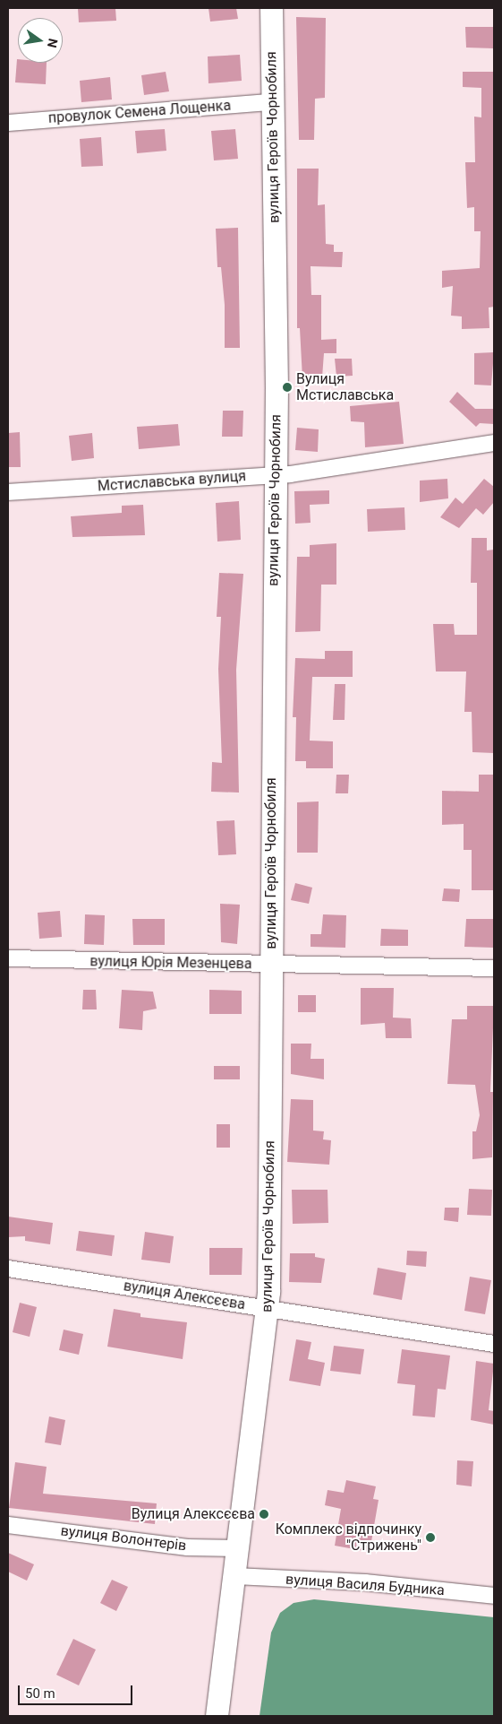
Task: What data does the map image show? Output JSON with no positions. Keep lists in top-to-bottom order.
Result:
{
  "streets": {
    "main road": ["вулиця Героїв Чорнобиля"],
    "street": [
      "провулок Семена Лощенка",
      "Мстиславська вулиця",
      "вулиця Юрія Мезенцева",
      "вулиця Алексєєва",
      "вулиця Волонтерів",
      "вулиця Василя Будника"
    ]
  },
  "crossings": [
    ["провулок Семена Лощенка", "вулиця Героїв Чорнобиля"],
    ["вулиця Героїв Чорнобиля", "Мстиславська вулиця"],
    ["вулиця Героїв Чорнобиля", "вулиця Юрія Мезенцева"],
    ["вулиця Героїв Чорнобиля", "вулиця Алексєєва"],
    ["вулиця Героїв Чорнобиля", "вулиця Волонтерів"],
    ["вулиця Героїв Чорнобиля", "вулиця Василя Будника"]
  ],
  "places": ["Вулиця Мстиславська", "Вулиця Алексєєва", "Комплекс відпочинку \"Стрижень\""],
  "scale_bar": "50 m",
  "north": "right"
}
